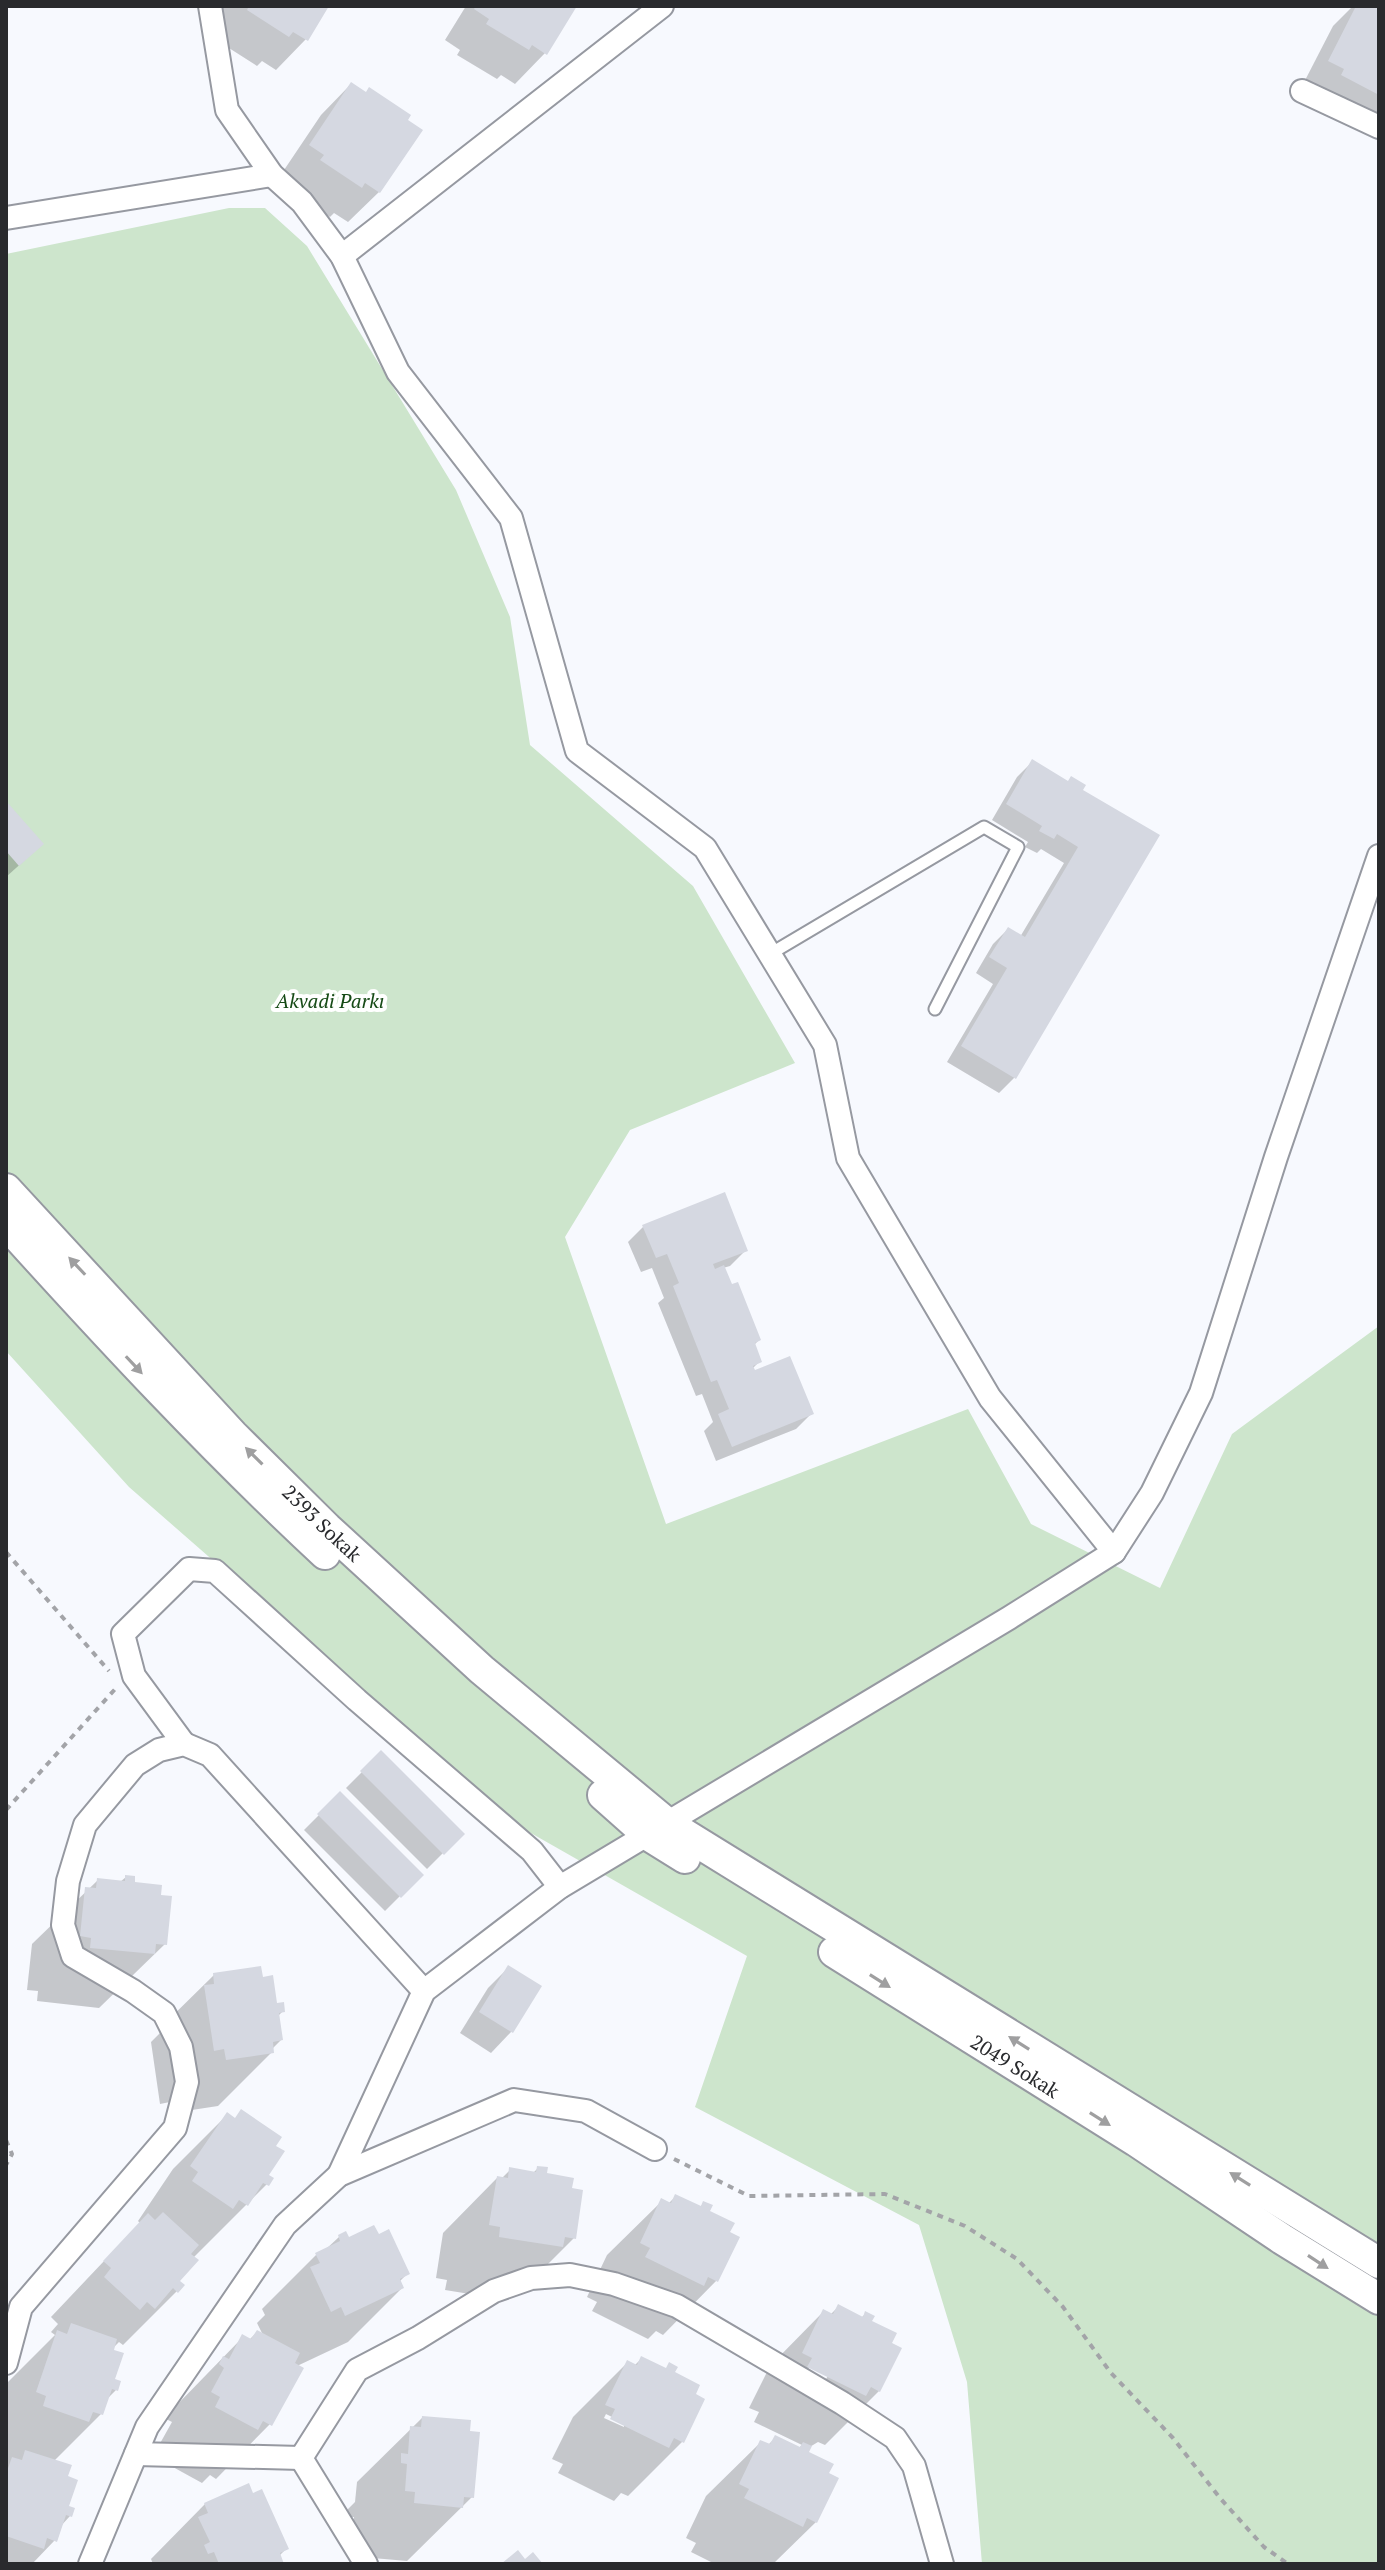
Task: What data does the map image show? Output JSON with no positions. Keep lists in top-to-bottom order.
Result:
{
  "streets": {
    "main road": ["2393 Sokak", "2049 Sokak"]
  },
  "crossings": [
    ["2393 Sokak", "2049 Sokak"]
  ],
  "parks": ["Akvadi Parkı"]
}
